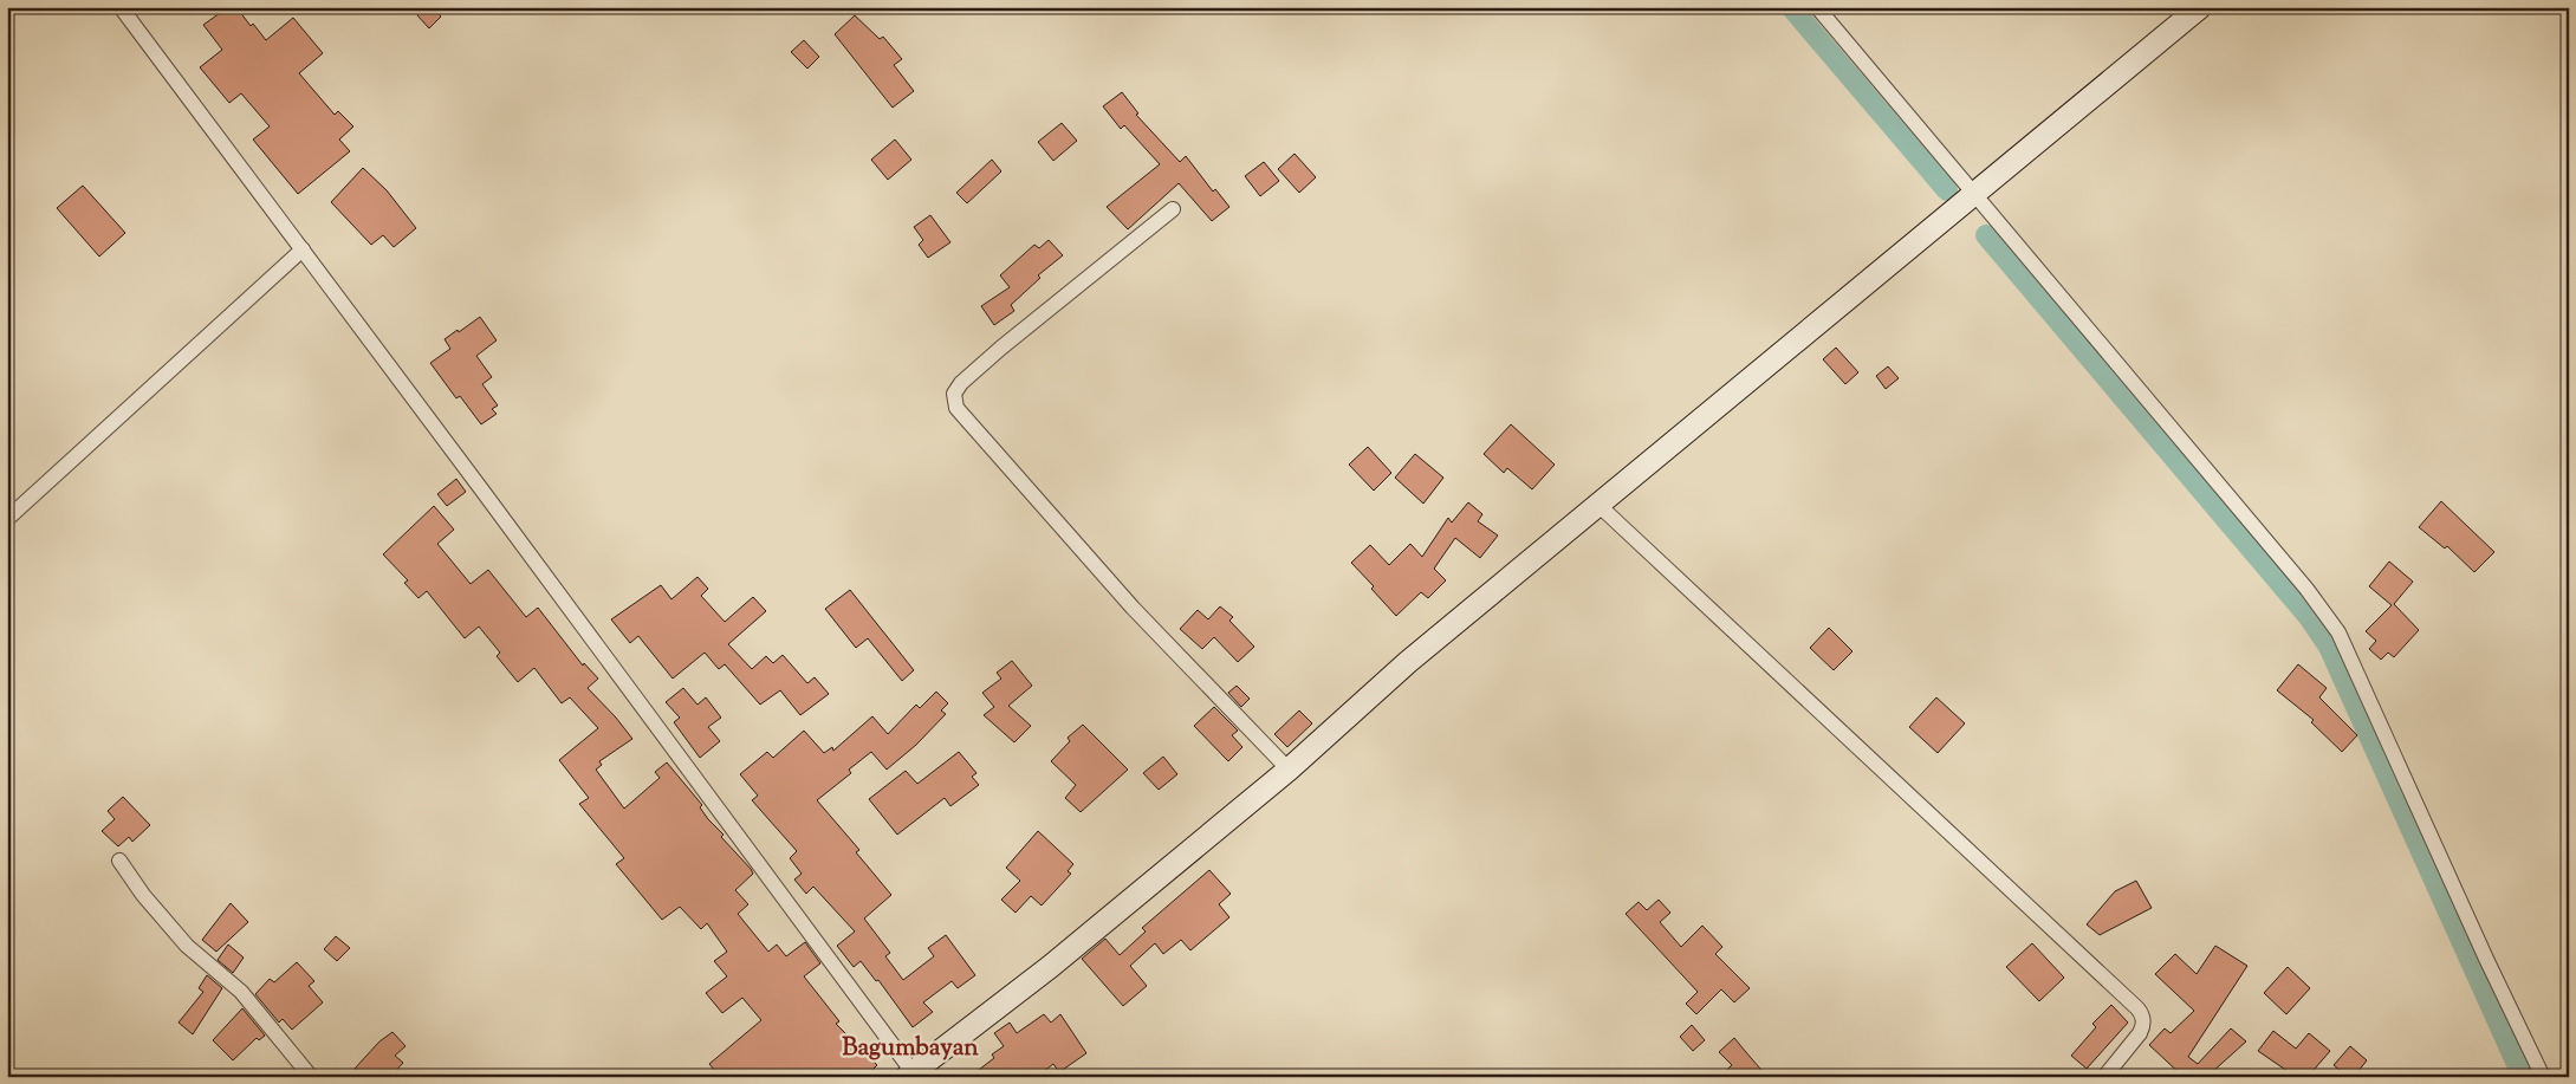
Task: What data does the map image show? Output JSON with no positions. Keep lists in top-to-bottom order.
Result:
{
  "districts": ["Bagumbayan"]
}
